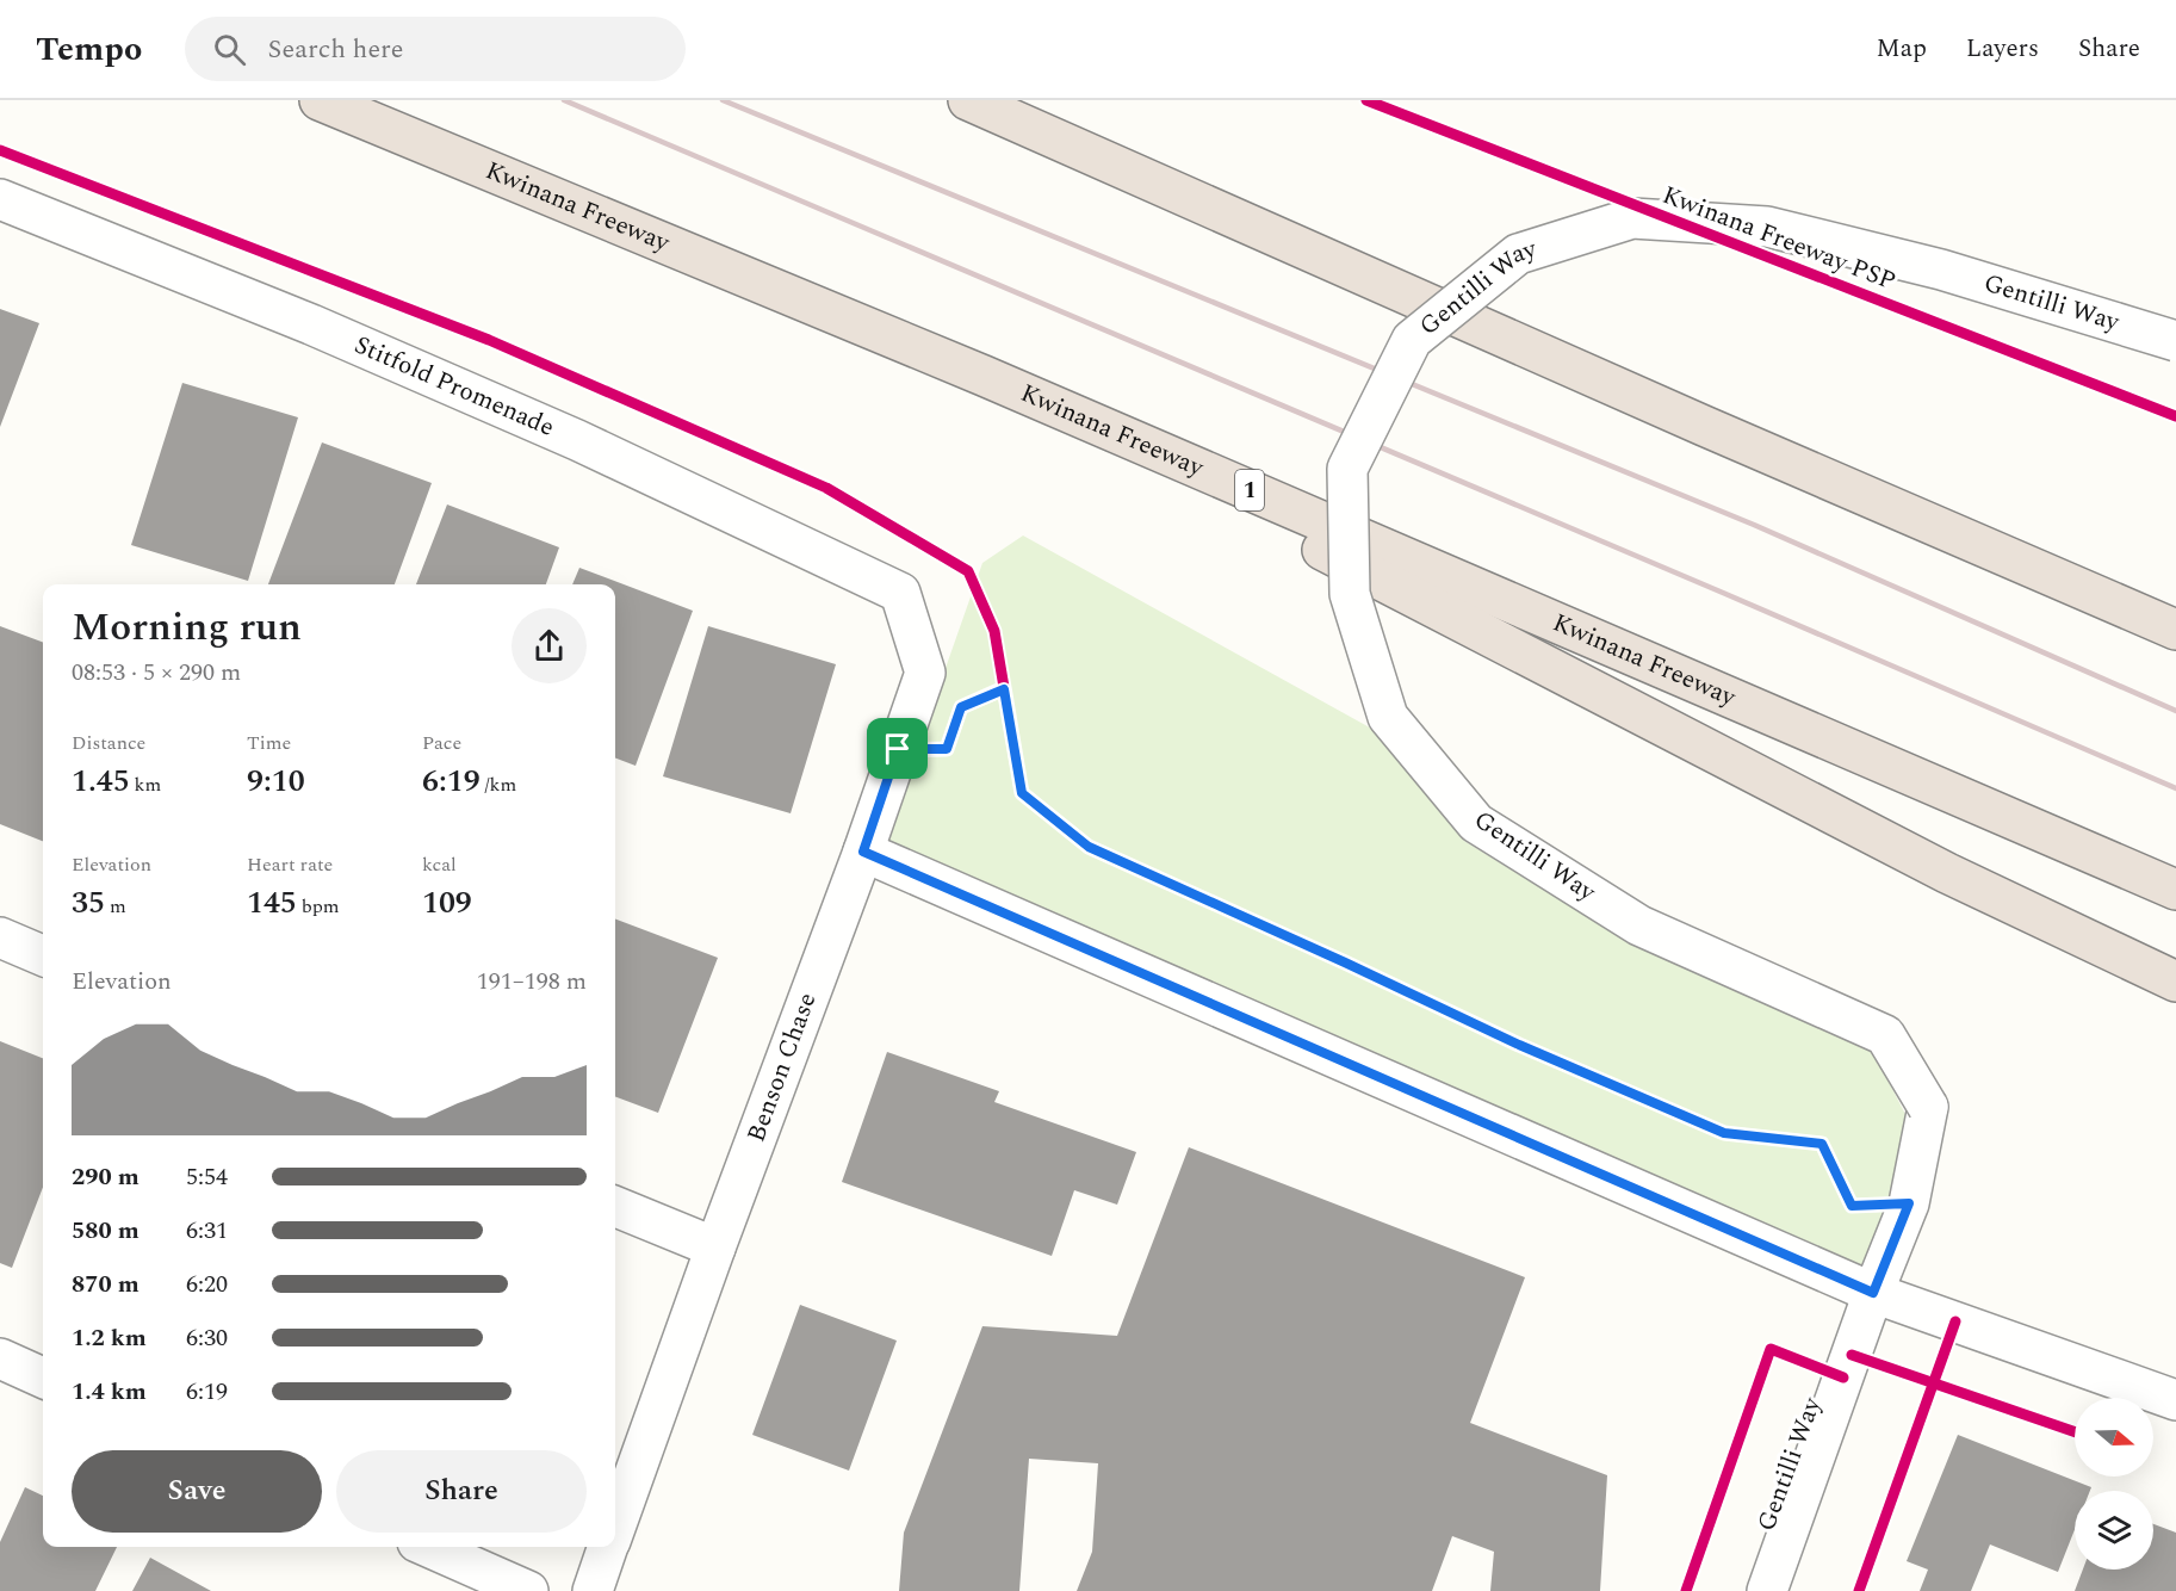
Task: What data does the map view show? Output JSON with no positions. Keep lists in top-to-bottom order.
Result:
{
  "streets": {
    "highway": ["Kwinana Freeway", "1"],
    "street": ["Gentilli Way", "Stitfold Promenade", "Benson Chase"],
    "cycle path": ["Kwinana Freeway PSP"]
  },
  "crossings": [
    ["Kwinana Freeway", "1"],
    ["Stitfold Promenade", "Benson Chase"]
  ],
  "north": "right",
  "page": {
    "header": "Tempo",
    "search": "Search here",
    "nav": ["Map", "Layers", "Share"],
    "heading": ["Morning run", "08:53 · 5 × 290 m"],
    "stats": [
      ["Distance", "1.45 km"],
      ["Time", "9:10"],
      ["Pace", "6:19 /km"],
      ["Elevation", "35 m"],
      ["Heart rate", "145 bpm"],
      ["kcal", "109"]
    ],
    "chart": ["Elevation", "191–198 m"],
    "list": [
      {
        "name": "290 m",
        "note": "5:54"
      },
      {
        "name": "580 m",
        "note": "6:31"
      },
      {
        "name": "870 m",
        "note": "6:20"
      },
      {
        "name": "1.2 km",
        "note": "6:30"
      },
      {
        "name": "1.4 km",
        "note": "6:19"
      }
    ],
    "buttons": ["Save", "Share"]
  }
}
